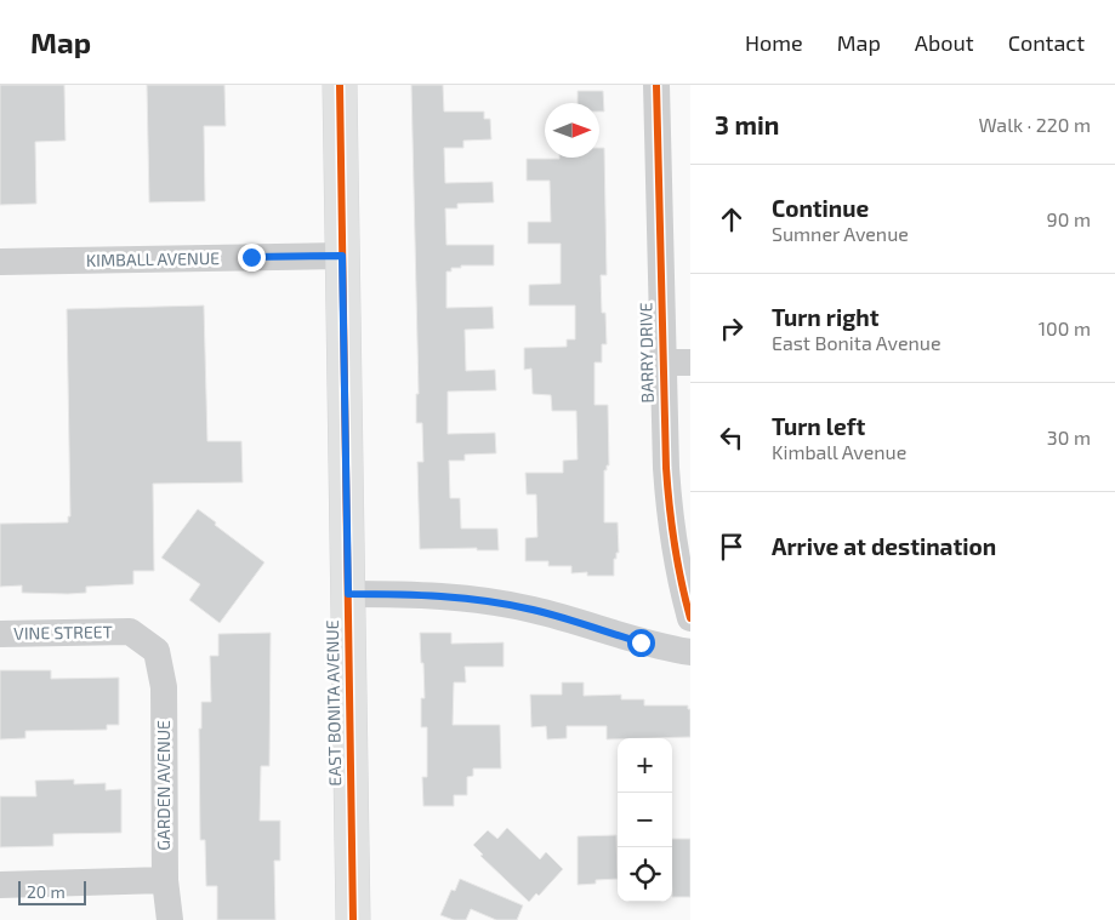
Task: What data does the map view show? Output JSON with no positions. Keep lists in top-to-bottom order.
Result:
{
  "streets": {
    "main road": ["EAST BONITA AVENUE"],
    "street": [
      "KIMBALL AVENUE",
      "BARRY DRIVE",
      "VINE STREET",
      "GARDEN AVENUE"
    ]
  },
  "crossings": [
    ["KIMBALL AVENUE", "EAST BONITA AVENUE"],
    ["VINE STREET", "GARDEN AVENUE"]
  ],
  "scale_bar": "20 m",
  "north": "right",
  "page": {
    "header": "Map",
    "nav": [
      "Home",
      "Map",
      "About",
      "Contact"
    ],
    "heading": ["3 min", "Walk · 220 m"],
    "list": [
      ["Continue", "Sumner Avenue", "90 m"],
      ["Turn right", "East Bonita Avenue", "100 m"],
      ["Turn left", "Kimball Avenue", "30 m"],
      "Arrive at destination"
    ],
    "map_buttons": ["+", "−"],
    "scale": "20 m"
  }
}
